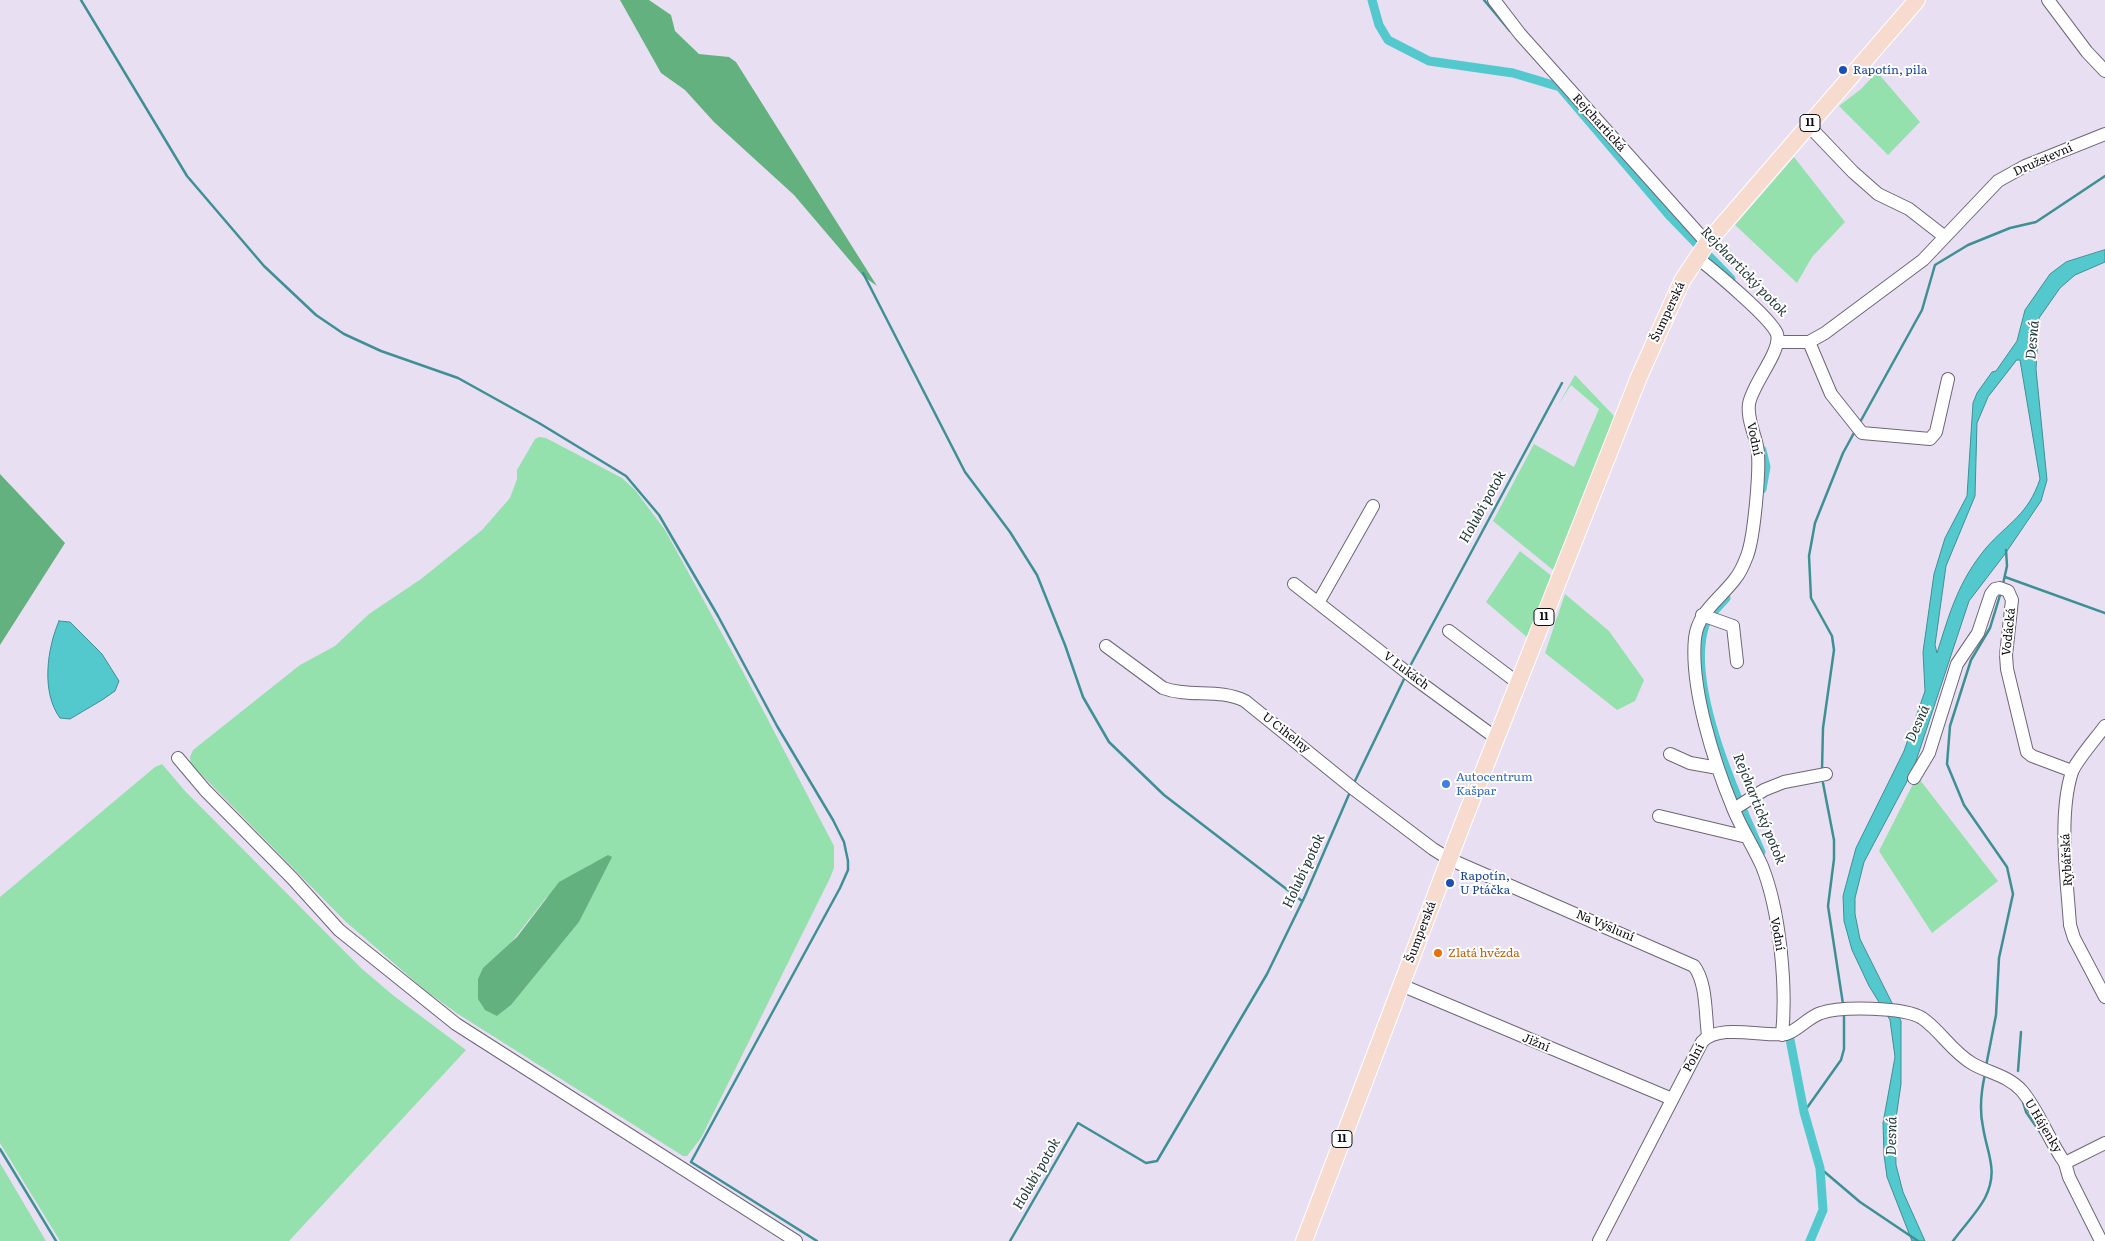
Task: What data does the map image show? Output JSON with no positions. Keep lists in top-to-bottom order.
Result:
{
  "streets": {
    "main road": ["11", "Šumperská"],
    "street": [
      "Rejchartická",
      "Družstevní",
      "Vodní",
      "Vodácká",
      "V Lukách",
      "U Cihelny",
      "Rybářská",
      "Na Výsluní",
      "Jižní",
      "Polní",
      "U Hájenky"
    ]
  },
  "crossings": [
    ["Rejchartická", "Šumperská"],
    ["11", "Šumperská"],
    ["11", "Jižní"],
    ["Družstevní", "Vodní"],
    ["Šumperská", "V Lukách"],
    ["Šumperská", "U Cihelny"],
    ["Šumperská", "Na Výsluní"],
    ["Šumperská", "Jižní"],
    ["Vodní", "Polní"],
    ["Vodní", "U Hájenky"],
    ["Vodácká", "Rybářská"],
    ["U Cihelny", "Na Výsluní"],
    ["Na Výsluní", "Polní"],
    ["Jižní", "Polní"],
    ["Polní", "U Hájenky"]
  ],
  "water": ["Rejchartický potok", "Desná", "Holubí potok"],
  "places": [
    "Rapotín, pila",
    "Autocentrum Kašpar",
    "Rapotín, U Ptáčka",
    "Zlatá hvězda"
  ]
}
